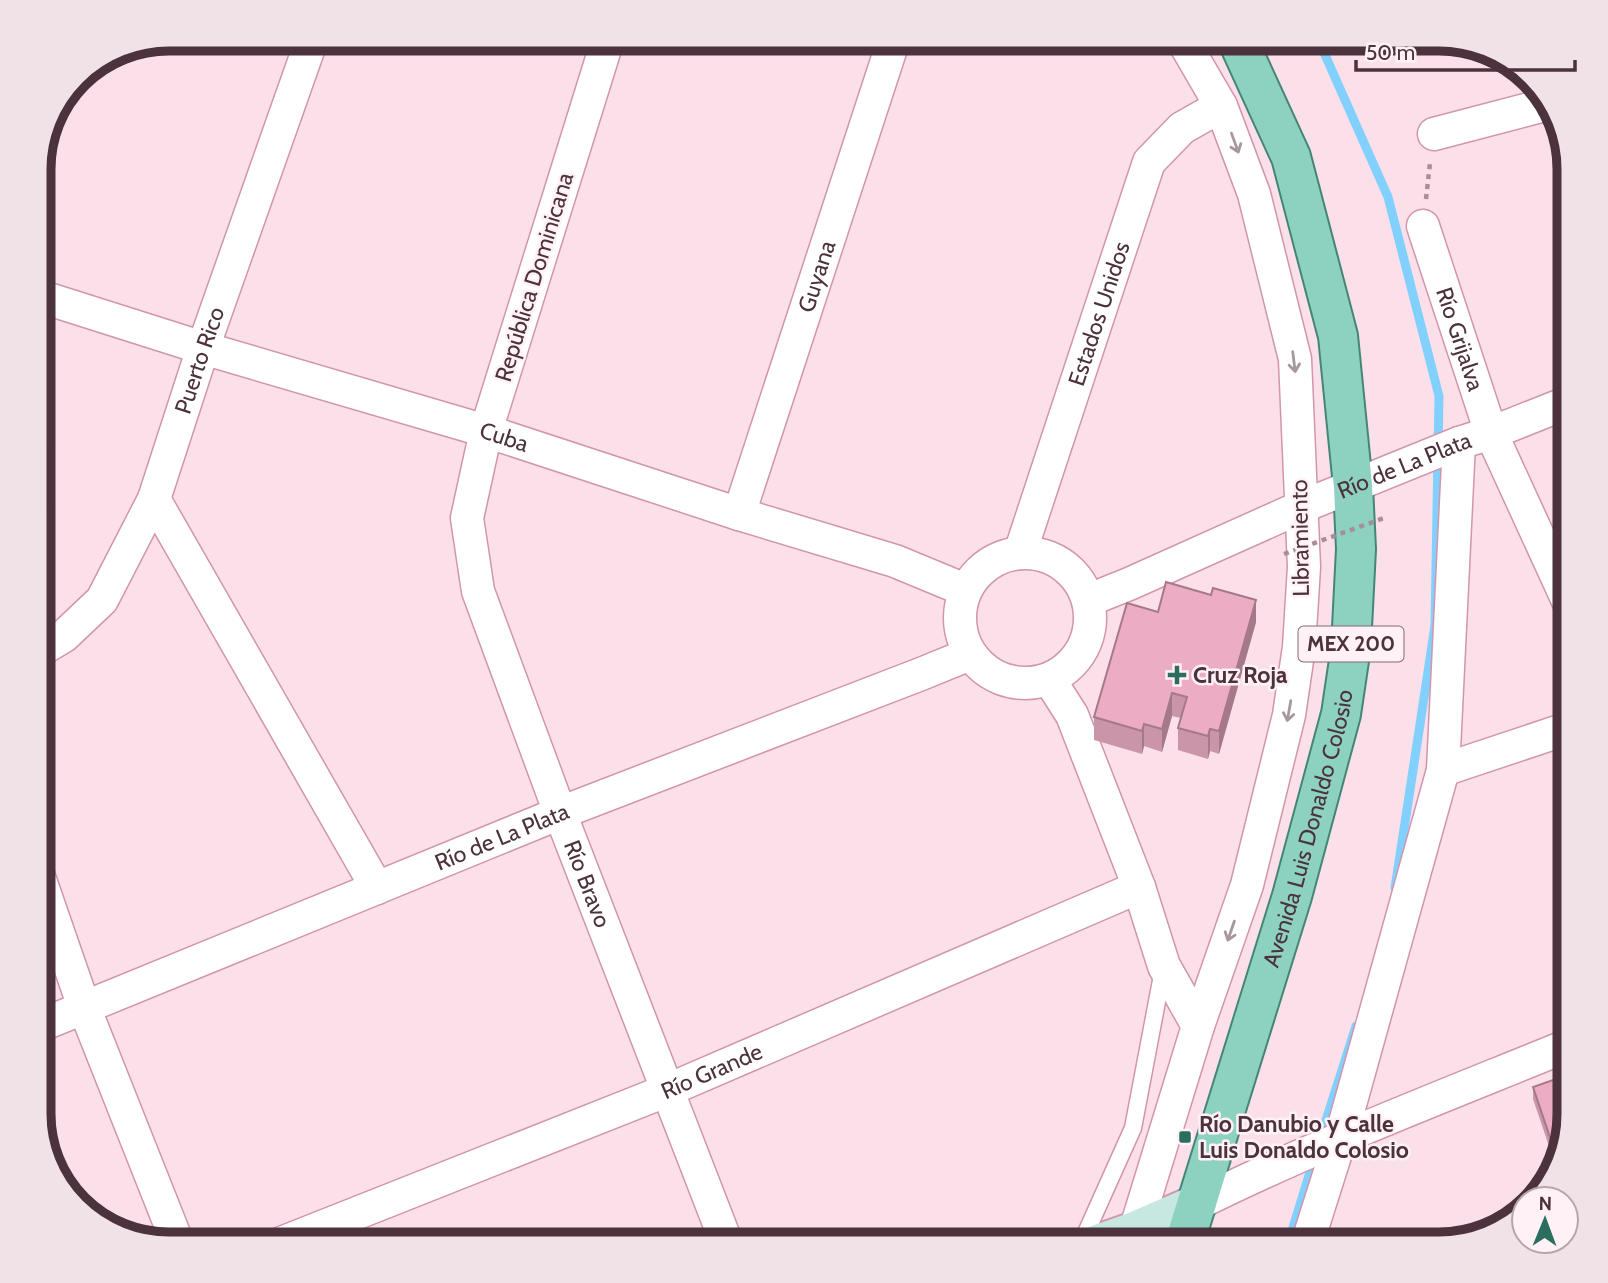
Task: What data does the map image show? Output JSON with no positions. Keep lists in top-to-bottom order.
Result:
{
  "streets": {
    "main road": ["MEX 200", "Avenida Luis Donaldo Colosio"],
    "street": [
      "Guyana",
      "República Dominicana",
      "Estados Unidos",
      "Río Grijalva",
      "Puerto Rico",
      "Cuba",
      "Río de La Plata",
      "Libramiento",
      "Río Bravo",
      "Río Grande"
    ]
  },
  "crossings": [
    ["Guyana", "Cuba"],
    ["República Dominicana", "Cuba"],
    ["República Dominicana", "Río Bravo"],
    ["Estados Unidos", "Cuba"],
    ["Estados Unidos", "Río de La Plata"],
    ["Estados Unidos", "Libramiento"],
    ["Río Grijalva", "Río de La Plata"],
    ["Puerto Rico", "Cuba"],
    ["Cuba", "Río de La Plata"],
    ["Río de La Plata", "Libramiento"],
    ["Río de La Plata", "Avenida Luis Donaldo Colosio"],
    ["Río de La Plata", "Río Bravo"],
    ["Río Bravo", "Río Grande"]
  ],
  "places": {
    "health": ["Cruz Roja"],
    "transit": ["Río Danubio y Calle Luis Donaldo Colosio"]
  },
  "scale_bar": "50 m",
  "north": "top"
}
